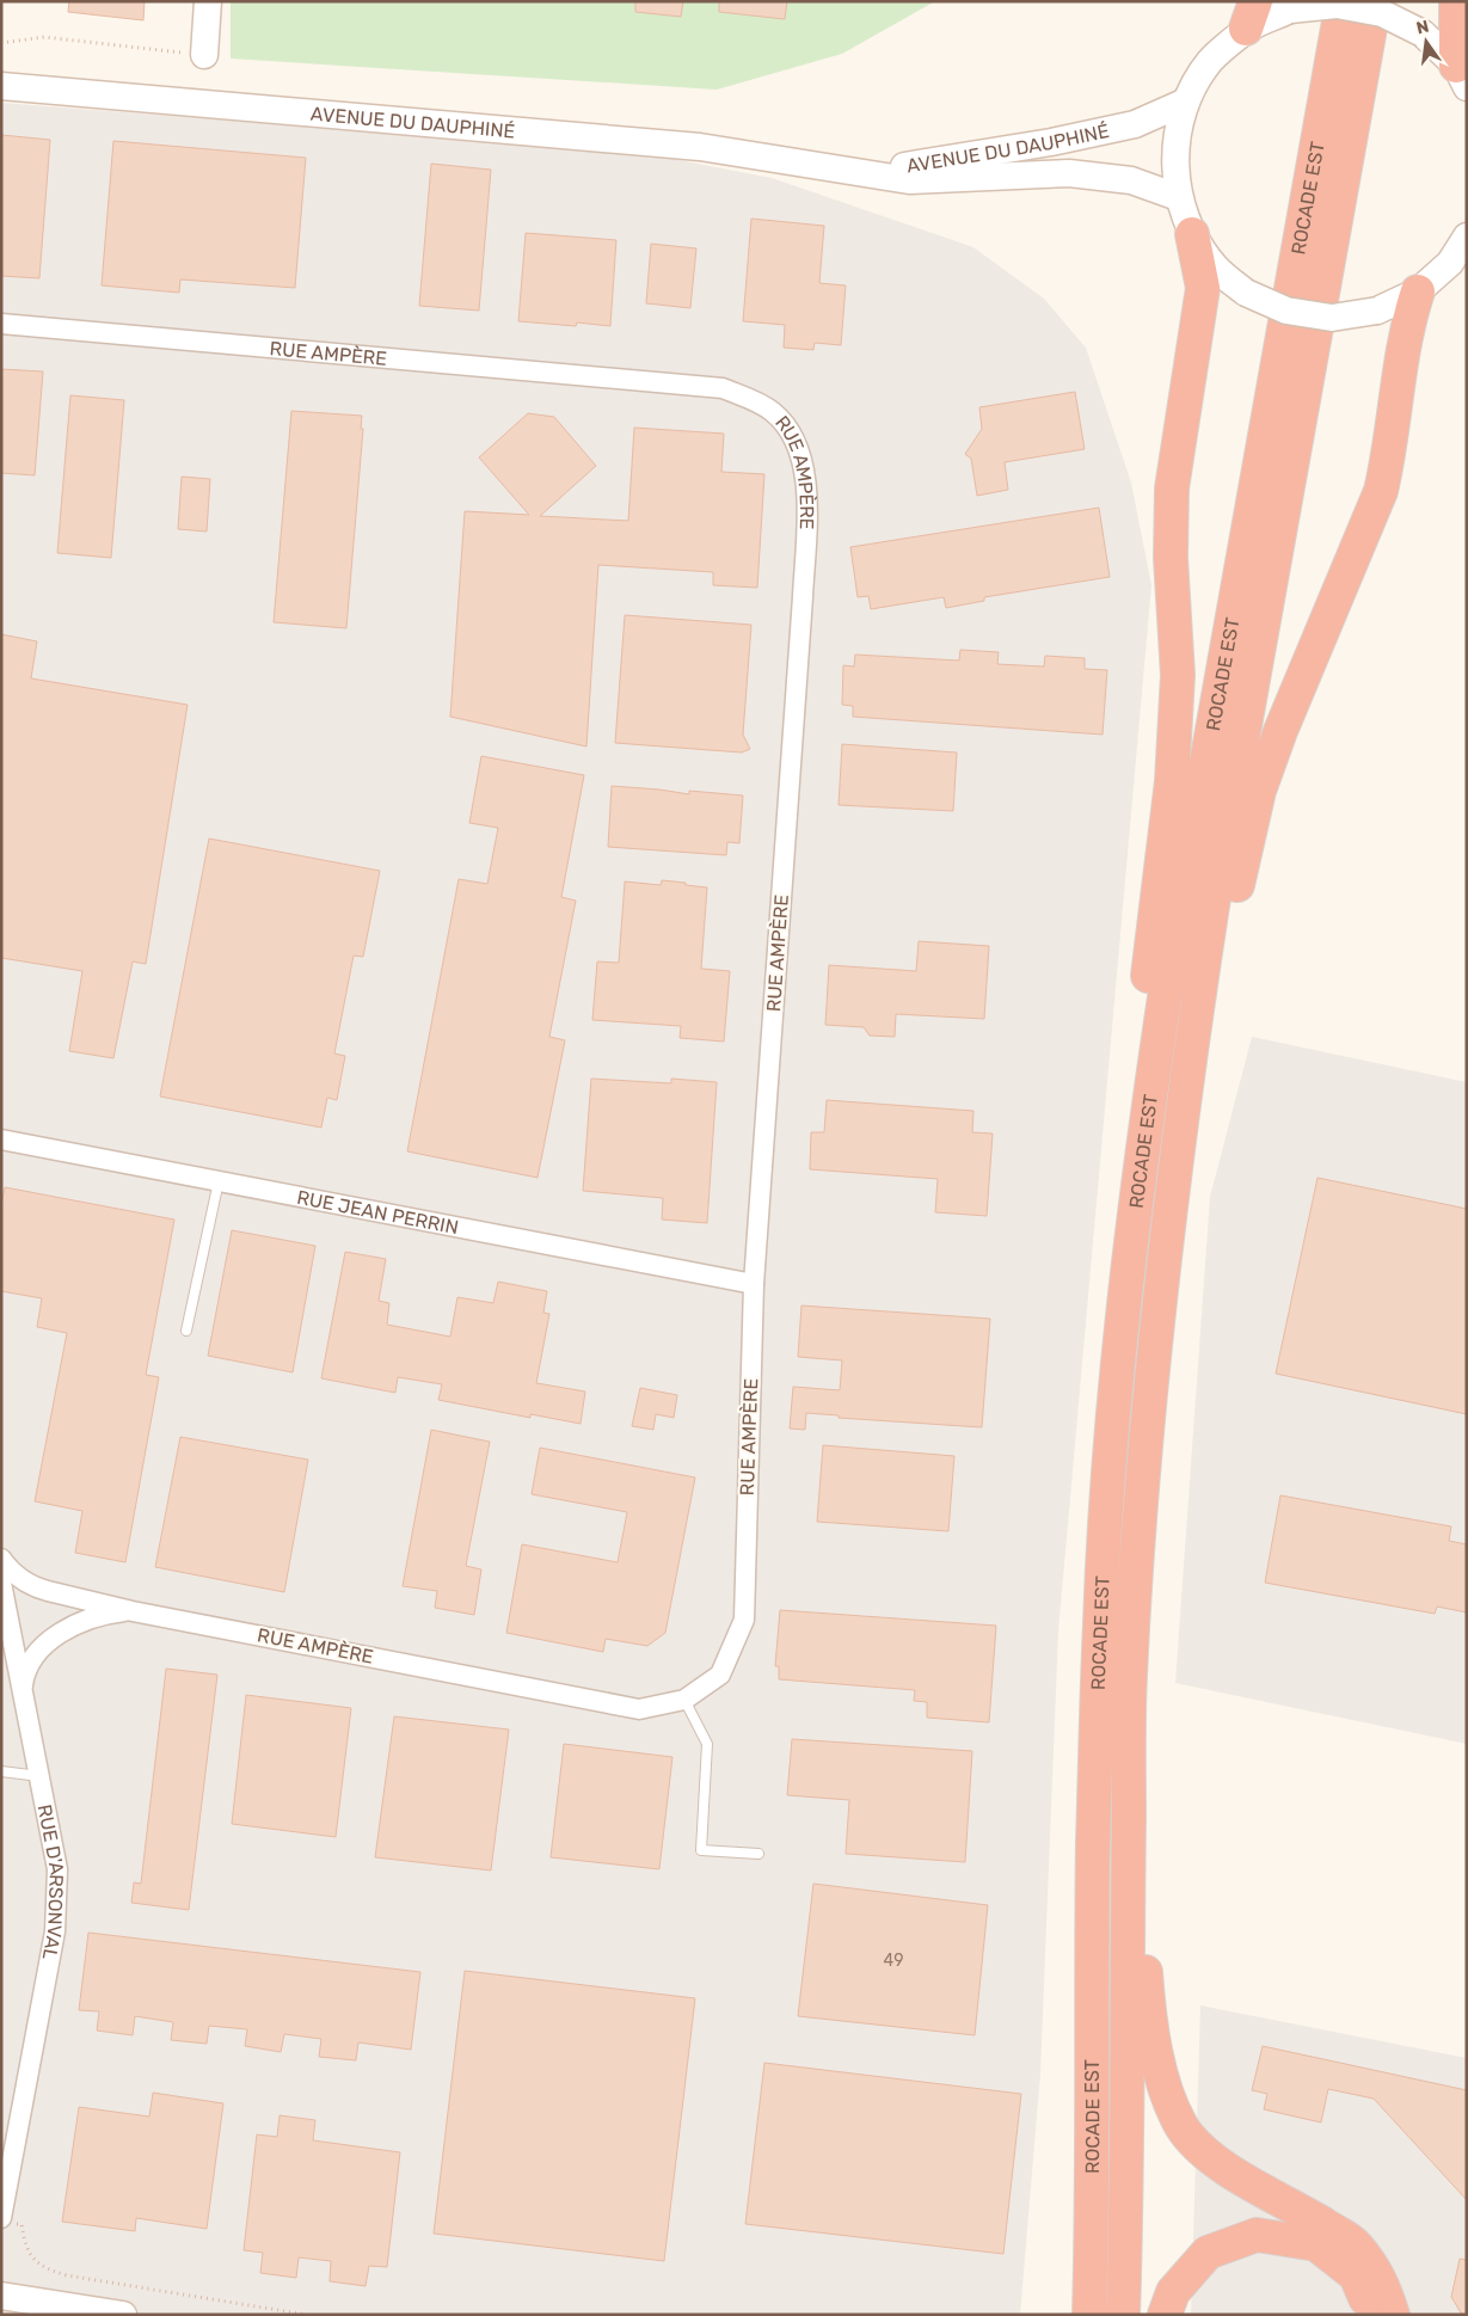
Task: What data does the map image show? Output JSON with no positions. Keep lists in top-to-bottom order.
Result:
{
  "streets": {
    "highway": ["ROCADE EST"],
    "main road": ["AVENUE DU DAUPHINÉ"],
    "street": ["RUE AMPÈRE", "RUE JEAN PERRIN", "RUE D'ARSONVAL"]
  },
  "crossings": [
    ["RUE AMPÈRE", "RUE JEAN PERRIN"],
    ["RUE AMPÈRE", "RUE D'ARSONVAL"]
  ],
  "house_numbers": ["49"],
  "north": "top"
}
